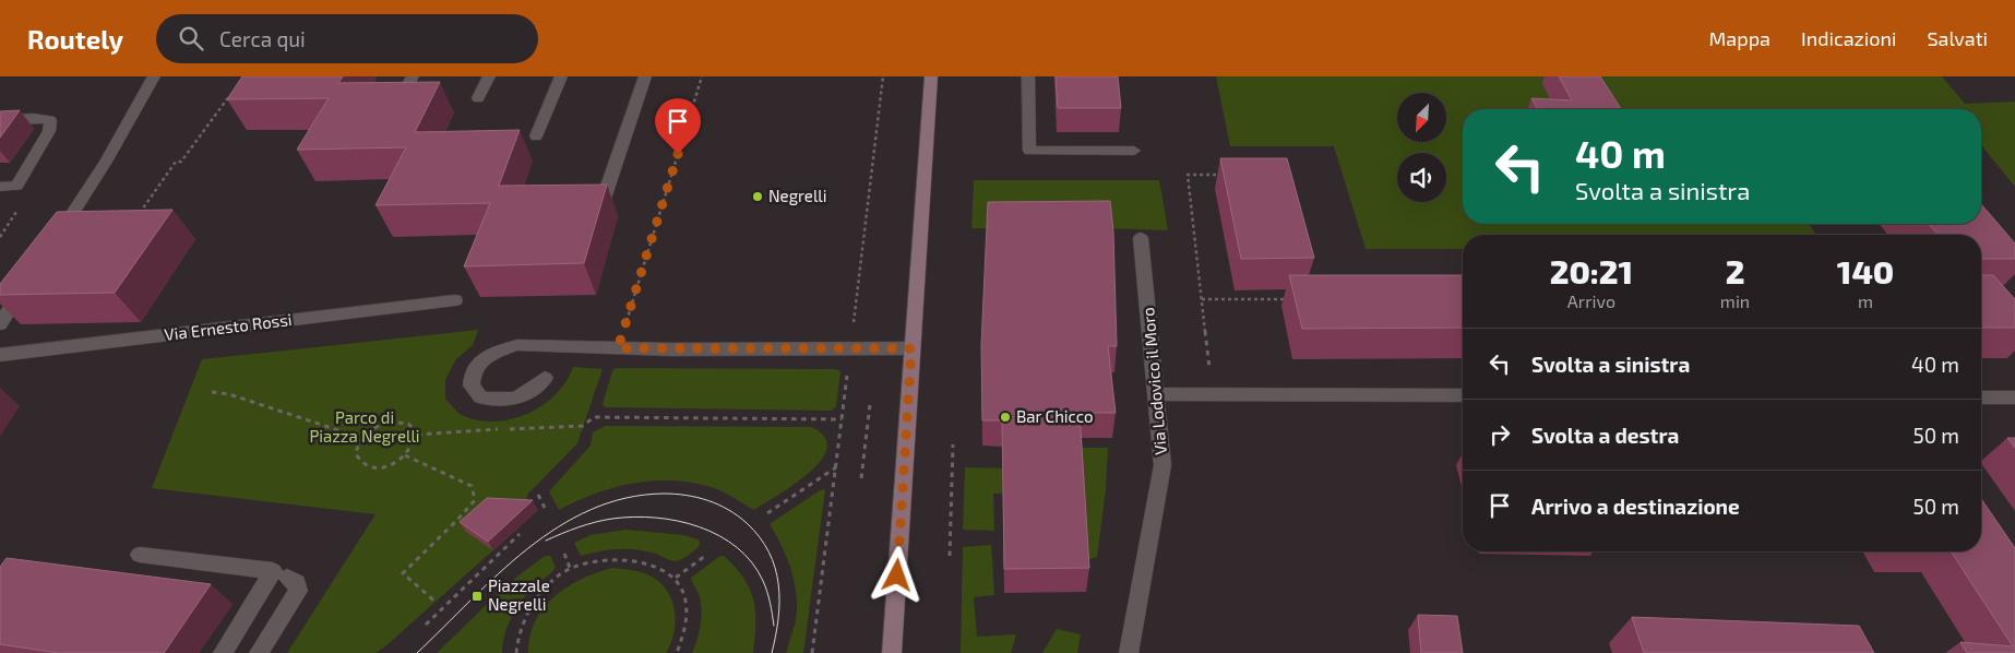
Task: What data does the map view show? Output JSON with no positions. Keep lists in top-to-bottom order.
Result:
{
  "streets": {
    "street": ["Via Ernesto Rossi", "Via Lodovico il Moro"]
  },
  "parks": ["Parco di Piazza Negrelli"],
  "places": {
    "other": ["Negrelli", "Bar Chicco"],
    "transit": ["Piazzale Negrelli"]
  },
  "north": "bottom left",
  "page": {
    "header": "Routely",
    "search": "Cerca qui",
    "nav": ["Mappa", "Indicazioni", "Salvati"],
    "turn": ["40 m", "Svolta a sinistra"],
    "eta": [
      "20:21",
      "Arrivo",
      "2",
      "min",
      "140",
      "m"
    ],
    "list": [
      {
        "name": "Svolta a sinistra",
        "value": "40 m"
      },
      {
        "name": "Svolta a destra",
        "value": "50 m"
      },
      {
        "name": "Arrivo a destinazione",
        "value": "50 m"
      }
    ]
  }
}
